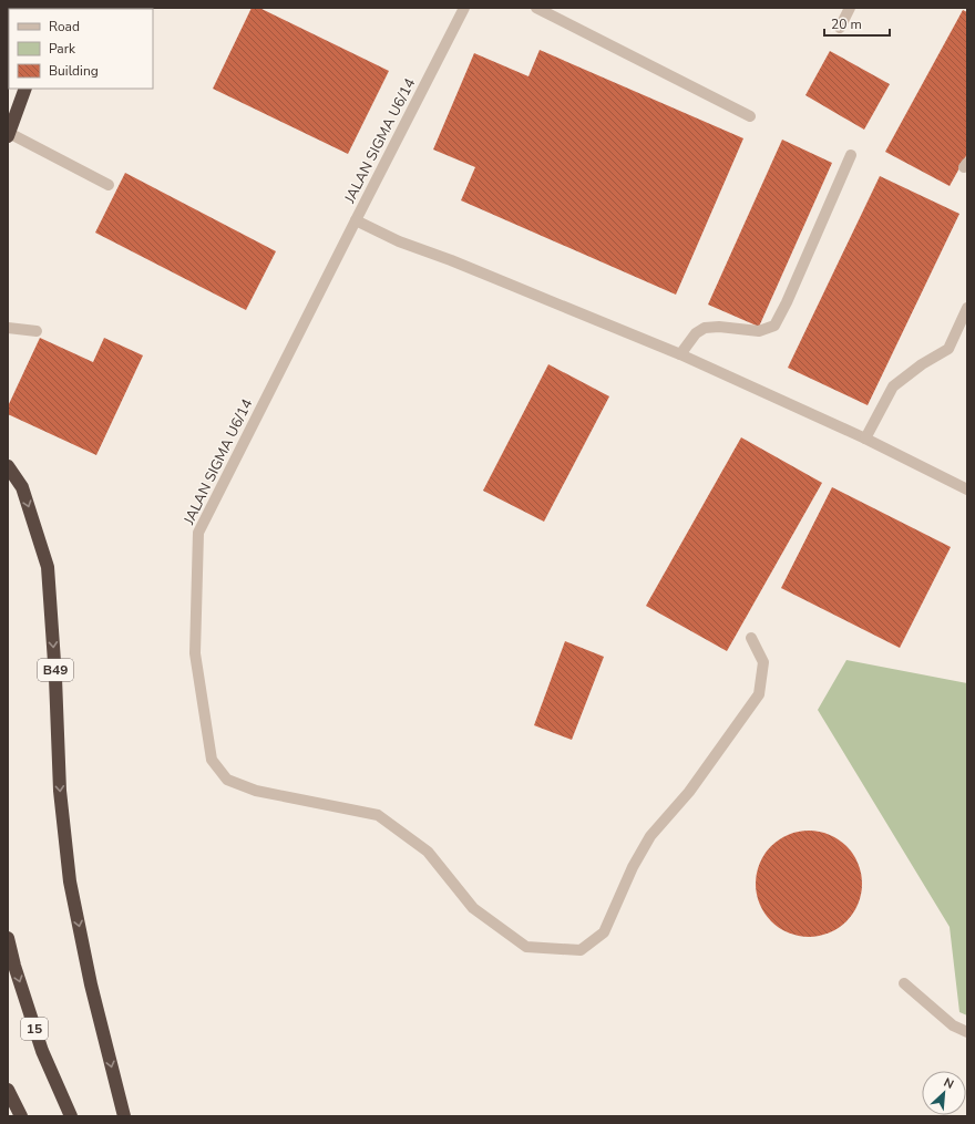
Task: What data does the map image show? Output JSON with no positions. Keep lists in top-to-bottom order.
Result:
{
  "streets": {
    "highway": ["B49", "15"],
    "street": ["JALAN SIGMA U6/14"]
  },
  "legend": ["Road", "Park", "Building"],
  "scale_bar": "20 m",
  "north": "top right"
}
